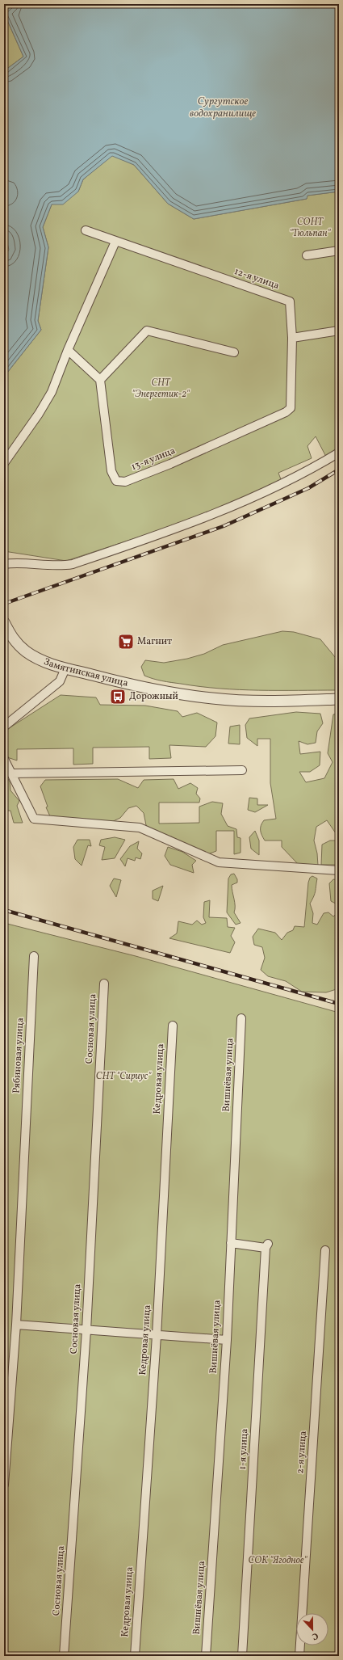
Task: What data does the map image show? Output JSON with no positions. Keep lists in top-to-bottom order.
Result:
{
  "streets": {
    "street": [
      "12-я улица",
      "13-я улица",
      "Замятинская улица",
      "Сосновая улица",
      "Рябиновая улица",
      "Вишнёвая улица",
      "Кедровая улица",
      "1-я улица",
      "2-я улица"
    ]
  },
  "crossings": [
    ["12-я улица", "13-я улица"],
    ["Вишнёвая улица", "1-я улица"]
  ],
  "water": ["Сургутское водохранилище"],
  "parks": [
    "СОНТ \"Тюльпан\"",
    "СHТ \"Энергетик-2\"",
    "СНТ \"Сириус\"",
    "СОК \"Ягодное\""
  ],
  "places": {
    "supermarket": ["Магнит"],
    "bus stop": ["Дорожный"]
  },
  "north": "bottom"
}
